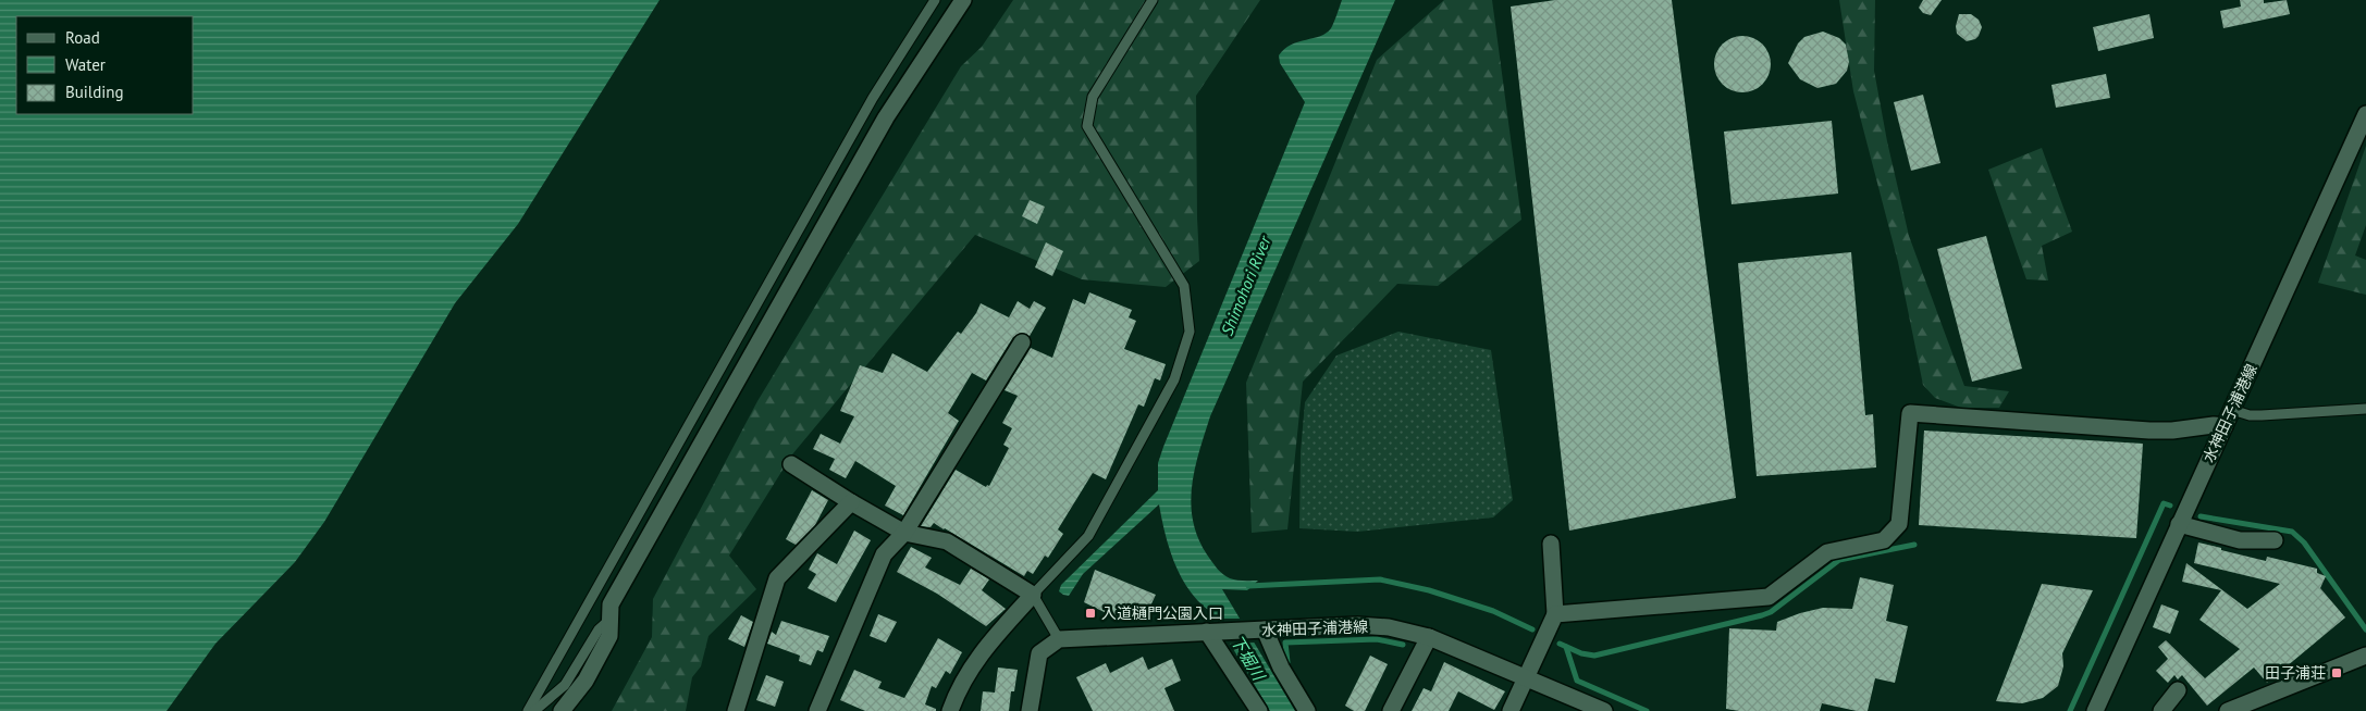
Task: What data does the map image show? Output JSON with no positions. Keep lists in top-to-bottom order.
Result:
{
  "streets": {
    "street": ["水神田子浦港線"]
  },
  "water": ["Shimohori River", "下堀川"],
  "places": {
    "transit": ["入道樋門公園入口", "田子浦荘"]
  },
  "legend": ["Road", "Water", "Building"]
}
